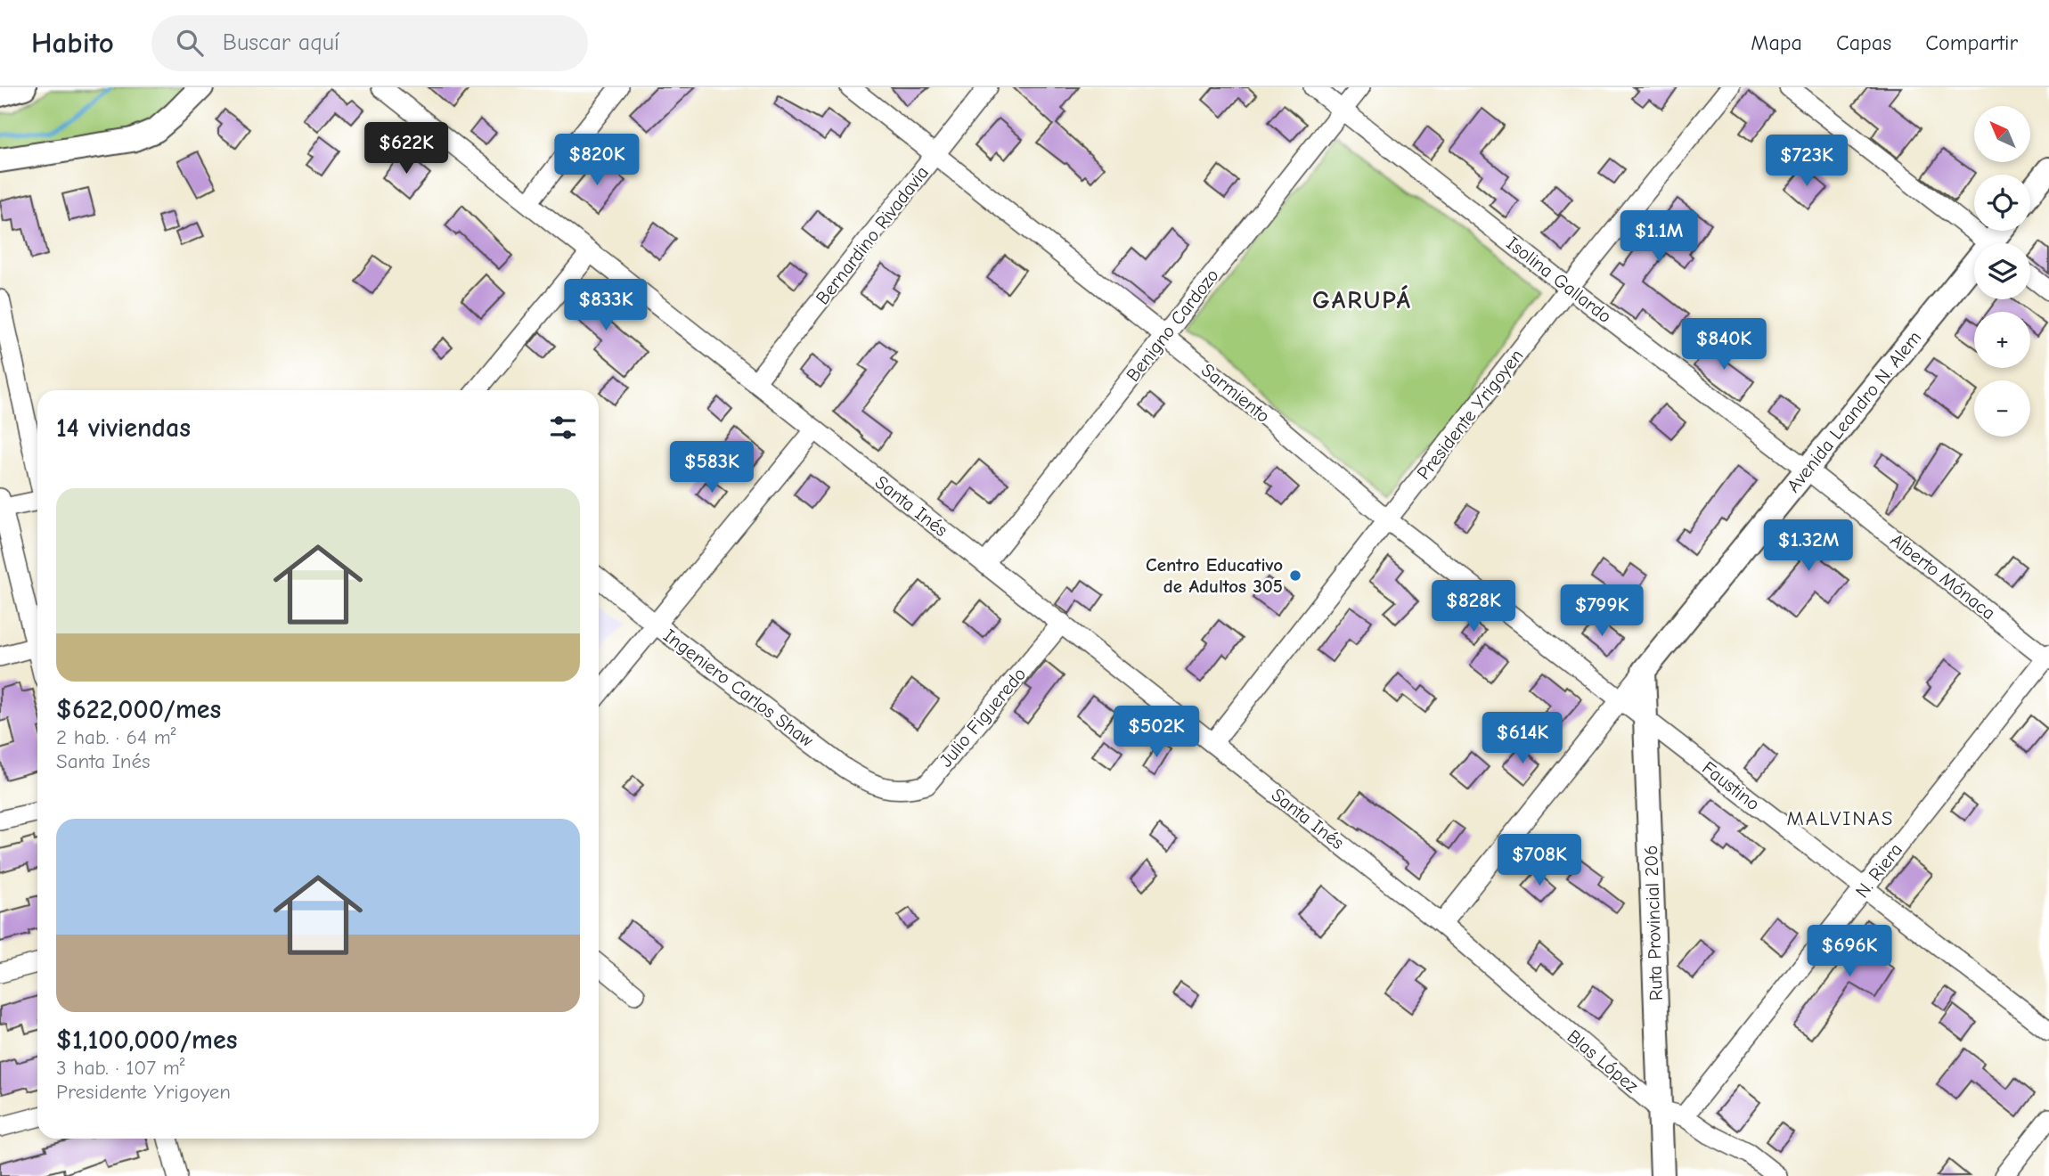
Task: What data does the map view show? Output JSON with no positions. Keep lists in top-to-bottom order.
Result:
{
  "streets": {
    "main road": ["Avenida Leandro N. Alem", "Ruta Provincial 206"],
    "street": [
      "Bernardino Rivadavia",
      "Isolina Gallardo",
      "Benigno Cardozo",
      "Sarmiento",
      "Presidente Yrigoyen",
      "Santa Inés",
      "Alberto Mónaca",
      "Ingeniero Carlos Shaw",
      "Julio Figueredo",
      "Faustino",
      "N. Riera",
      "Blas López"
    ]
  },
  "crossings": [
    ["Bernardino Rivadavia", "Sarmiento"],
    ["Bernardino Rivadavia", "Santa Inés"],
    ["Isolina Gallardo", "Benigno Cardozo"],
    ["Isolina Gallardo", "Avenida Leandro N. Alem"],
    ["Isolina Gallardo", "Presidente Yrigoyen"],
    ["Isolina Gallardo", "Alberto Mónaca"],
    ["Benigno Cardozo", "Sarmiento"],
    ["Benigno Cardozo", "Santa Inés"],
    ["Sarmiento", "Avenida Leandro N. Alem"],
    ["Sarmiento", "Presidente Yrigoyen"],
    ["Sarmiento", "Faustino"],
    ["Avenida Leandro N. Alem", "Santa Inés"],
    ["Avenida Leandro N. Alem", "Alberto Mónaca"],
    ["Avenida Leandro N. Alem", "Faustino"],
    ["Avenida Leandro N. Alem", "Ruta Provincial 206"],
    ["Avenida Leandro N. Alem", "Blas López"],
    ["Presidente Yrigoyen", "Santa Inés"],
    ["Santa Inés", "Julio Figueredo"],
    ["Santa Inés", "Blas López"],
    ["Alberto Mónaca", "N. Riera"],
    ["Ingeniero Carlos Shaw", "Julio Figueredo"],
    ["Faustino", "N. Riera"],
    ["Faustino", "Ruta Provincial 206"],
    ["N. Riera", "Blas López"],
    ["Ruta Provincial 206", "Blas López"]
  ],
  "districts": ["GARUPÁ", "MALVINAS"],
  "places": ["Centro Educativo de Adultos 305"],
  "north": "top left",
  "page": {
    "header": "Habito",
    "search": "Buscar aquí",
    "nav": ["Mapa", "Capas", "Compartir"],
    "map_buttons": ["+", "−"],
    "price": [
      "$622K",
      "$820K",
      "$723K",
      "$1.1M",
      "$833K",
      "$840K",
      "$583K",
      "$1.32M",
      "$828K",
      "$799K",
      "$502K",
      "$614K",
      "$708K",
      "$696K"
    ],
    "heading": "14 viviendas",
    "list": [
      {
        "name": "$622,000/mes",
        "note": "2 hab. · 64 m² · Santa Inés"
      },
      {
        "name": "$1,100,000/mes",
        "note": "3 hab. · 107 m² · Presidente Yrigoyen"
      }
    ]
  }
}
